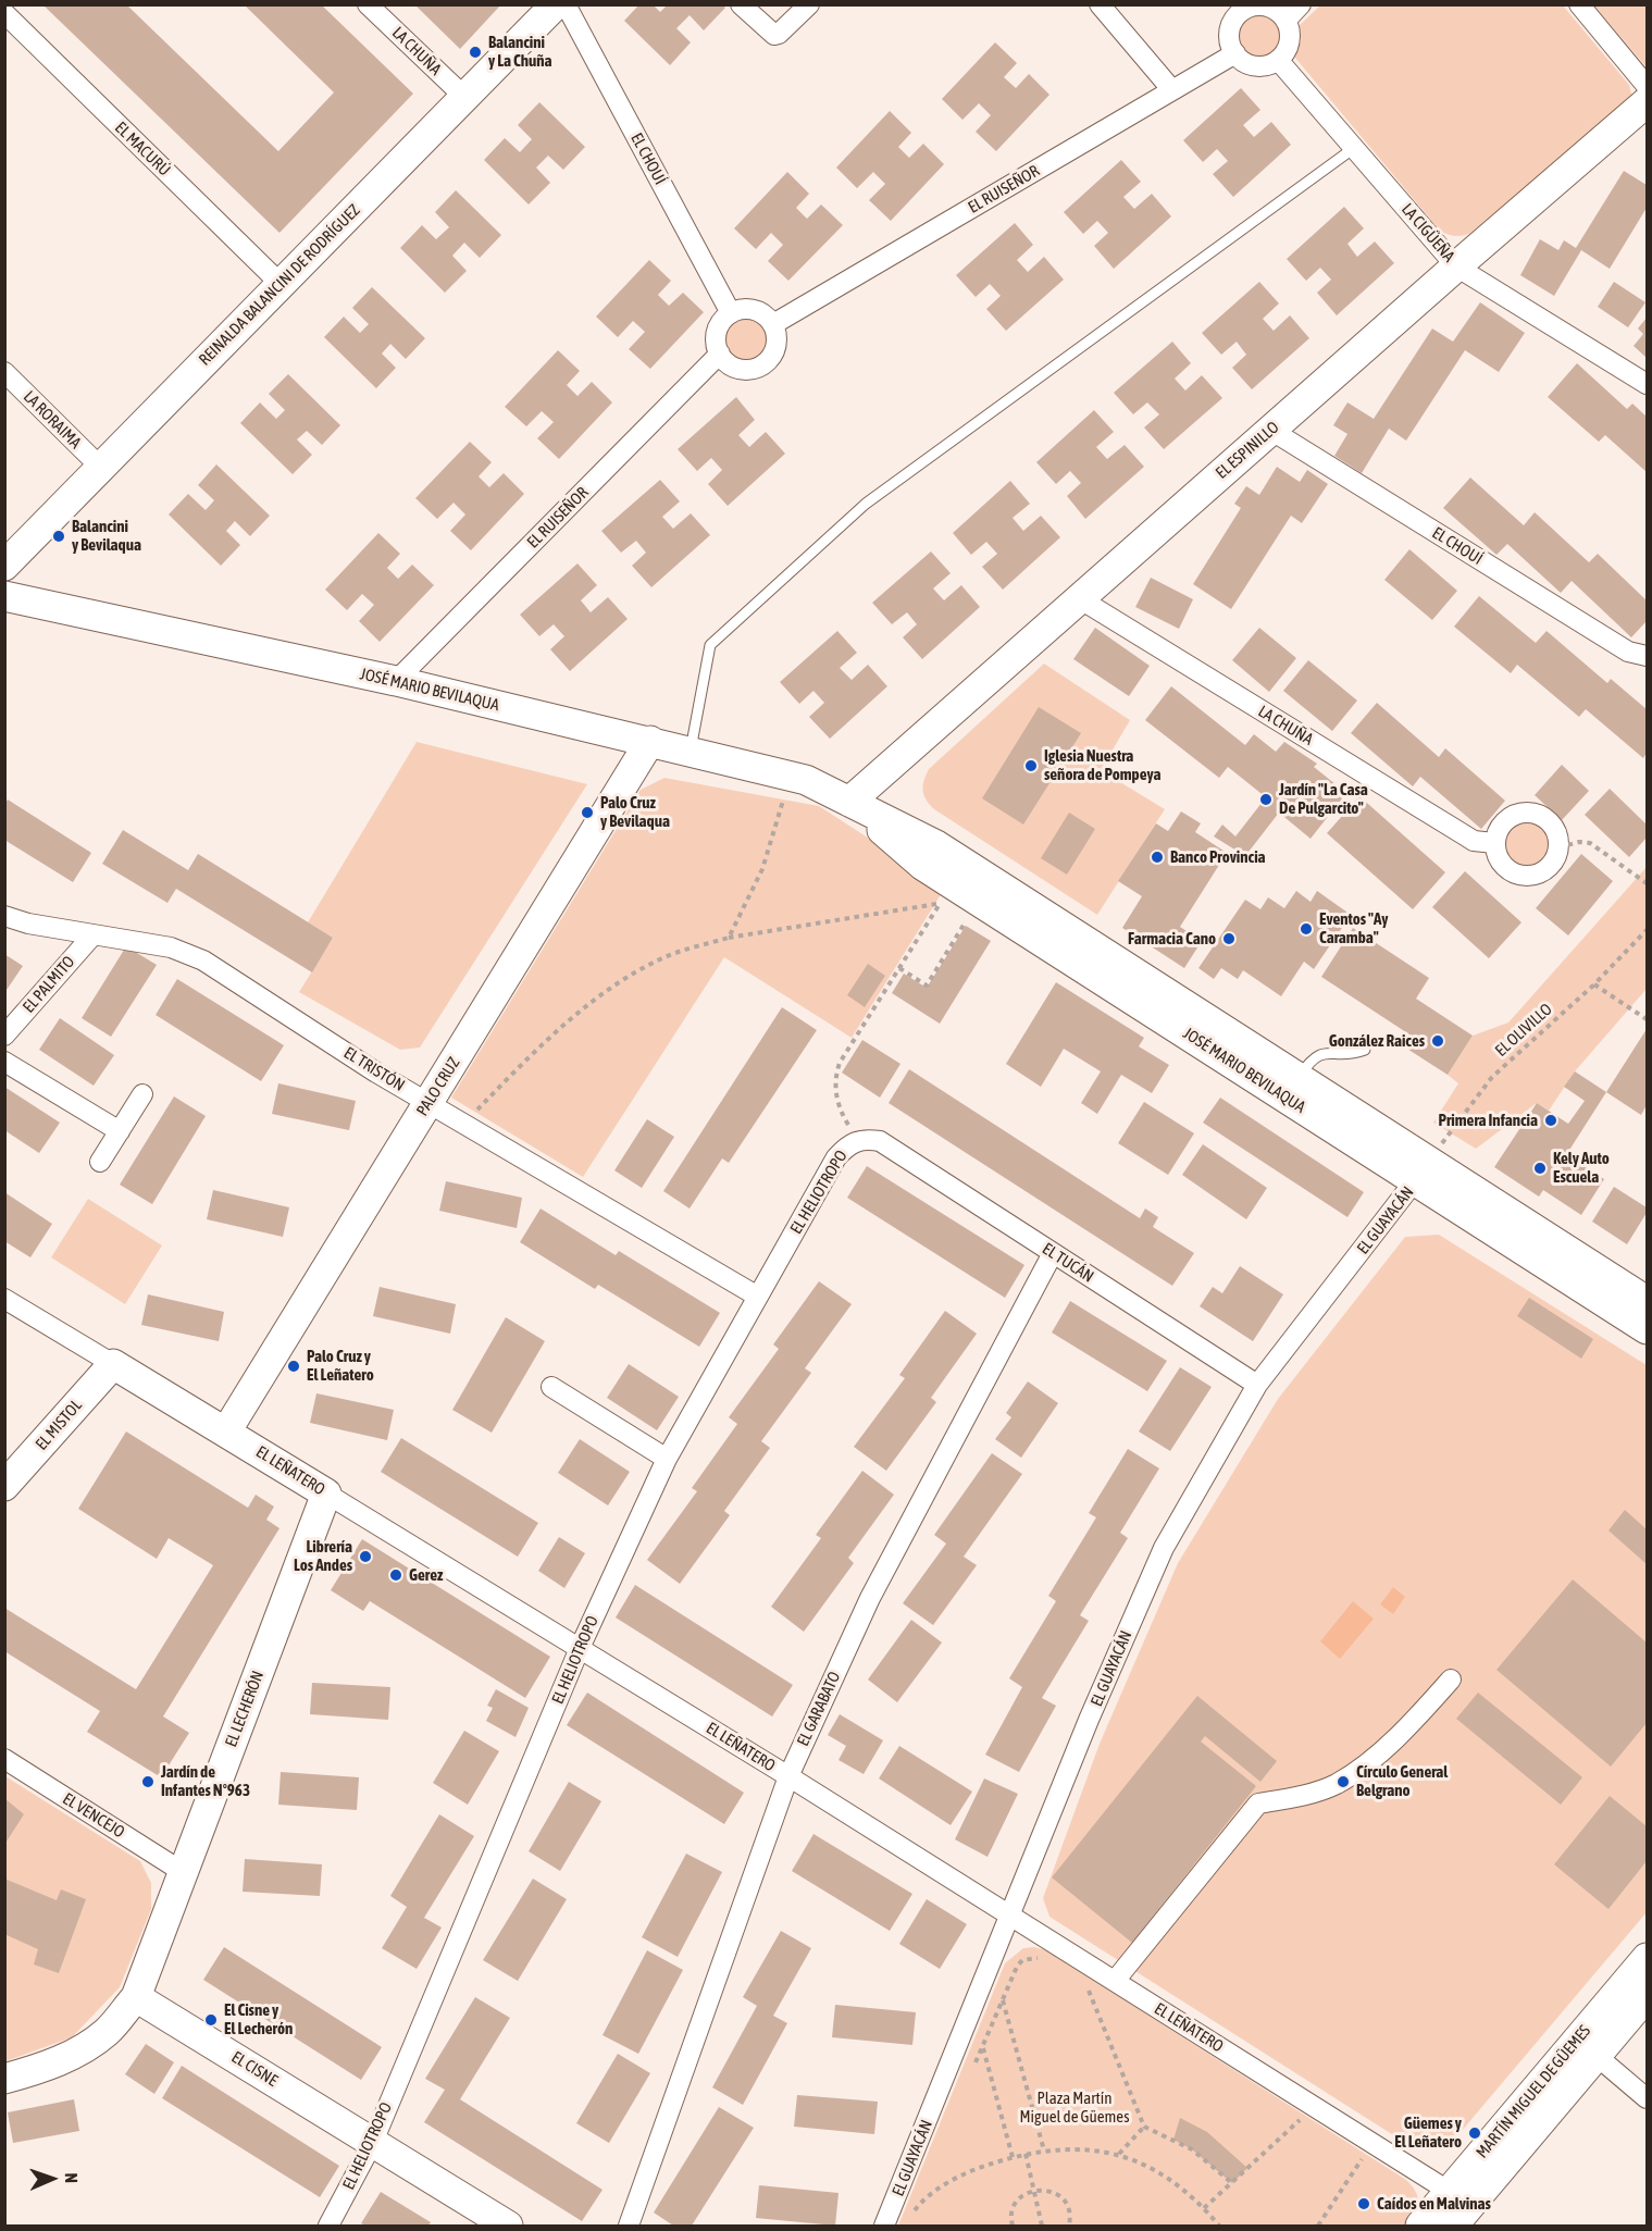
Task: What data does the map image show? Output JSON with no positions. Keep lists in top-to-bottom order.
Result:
{
  "streets": {
    "street": [
      "LA CHUÑA",
      "EL MACURÚ",
      "EL CHOUÍ",
      "EL RUISEÑOR",
      "LA CIGÜEÑA",
      "REINALDA BALANCINI DE RODRÍGUEZ",
      "LA RORAIMA",
      "EL ESPINILLO",
      "JOSÉ MARIO BEVILAQUA",
      "EL PALMITO",
      "EL TRISTÓN",
      "PALO CRUZ",
      "EL HELIOTROPO",
      "EL GUAYACÁN",
      "EL TUCÁN",
      "EL MISTOL",
      "EL LEÑATERO",
      "EL LECHERÓN",
      "EL GARABATO",
      "EL VENCEJO",
      "EL CISNE",
      "MARTÍN MIGUEL DE GÜEMES"
    ],
    "path": ["EL OLIVILLO"]
  },
  "crossings": [
    ["LA CHUÑA", "REINALDA BALANCINI DE RODRÍGUEZ"],
    ["LA CHUÑA", "EL ESPINILLO"],
    ["EL MACURÚ", "REINALDA BALANCINI DE RODRÍGUEZ"],
    ["EL CHOUÍ", "EL RUISEÑOR"],
    ["EL CHOUÍ", "EL ESPINILLO"],
    ["EL RUISEÑOR", "LA CIGÜEÑA"],
    ["EL RUISEÑOR", "JOSÉ MARIO BEVILAQUA"],
    ["LA CIGÜEÑA", "EL ESPINILLO"],
    ["REINALDA BALANCINI DE RODRÍGUEZ", "LA RORAIMA"],
    ["EL ESPINILLO", "JOSÉ MARIO BEVILAQUA"],
    ["JOSÉ MARIO BEVILAQUA", "EL OLIVILLO"],
    ["JOSÉ MARIO BEVILAQUA", "PALO CRUZ"],
    ["JOSÉ MARIO BEVILAQUA", "EL GUAYACÁN"],
    ["EL PALMITO", "EL TRISTÓN"],
    ["EL OLIVILLO", "EL GUAYACÁN"],
    ["EL TRISTÓN", "PALO CRUZ"],
    ["EL TRISTÓN", "EL HELIOTROPO"],
    ["PALO CRUZ", "EL LEÑATERO"],
    ["EL HELIOTROPO", "EL TUCÁN"],
    ["EL HELIOTROPO", "EL LEÑATERO"],
    ["EL HELIOTROPO", "EL CISNE"],
    ["EL GUAYACÁN", "EL TUCÁN"],
    ["EL GUAYACÁN", "EL LEÑATERO"],
    ["EL TUCÁN", "EL GARABATO"],
    ["EL MISTOL", "EL LEÑATERO"],
    ["EL LEÑATERO", "EL LECHERÓN"],
    ["EL LEÑATERO", "EL GARABATO"],
    ["EL LEÑATERO", "MARTÍN MIGUEL DE GÜEMES"],
    ["EL LECHERÓN", "EL VENCEJO"],
    ["EL LECHERÓN", "EL CISNE"]
  ],
  "parks": ["Plaza Martín Miguel de Güemes"],
  "places": [
    "Balancini y La Chuña",
    "Balancini y Bevilaqua",
    "Iglesia Nuestra señora de Pompeya",
    "Jardín \"La Casa De Pulgarcito\"",
    "Palo Cruz y Bevilaqua",
    "Banco Provincia",
    "Eventos \"Ay Caramba\"",
    "Farmacia Cano",
    "González Raices",
    "Primera Infancia",
    "Kely Auto Escuela",
    "Palo Cruz y El Leñatero",
    "Librería Los Andes",
    "Gerez",
    "Jardín de Infantes N°963",
    "Círculo General Belgrano",
    "El Cisne y El Lecherón",
    "Güemes y El Leñatero",
    "Caídos en Malvinas"
  ],
  "north": "right"
}
